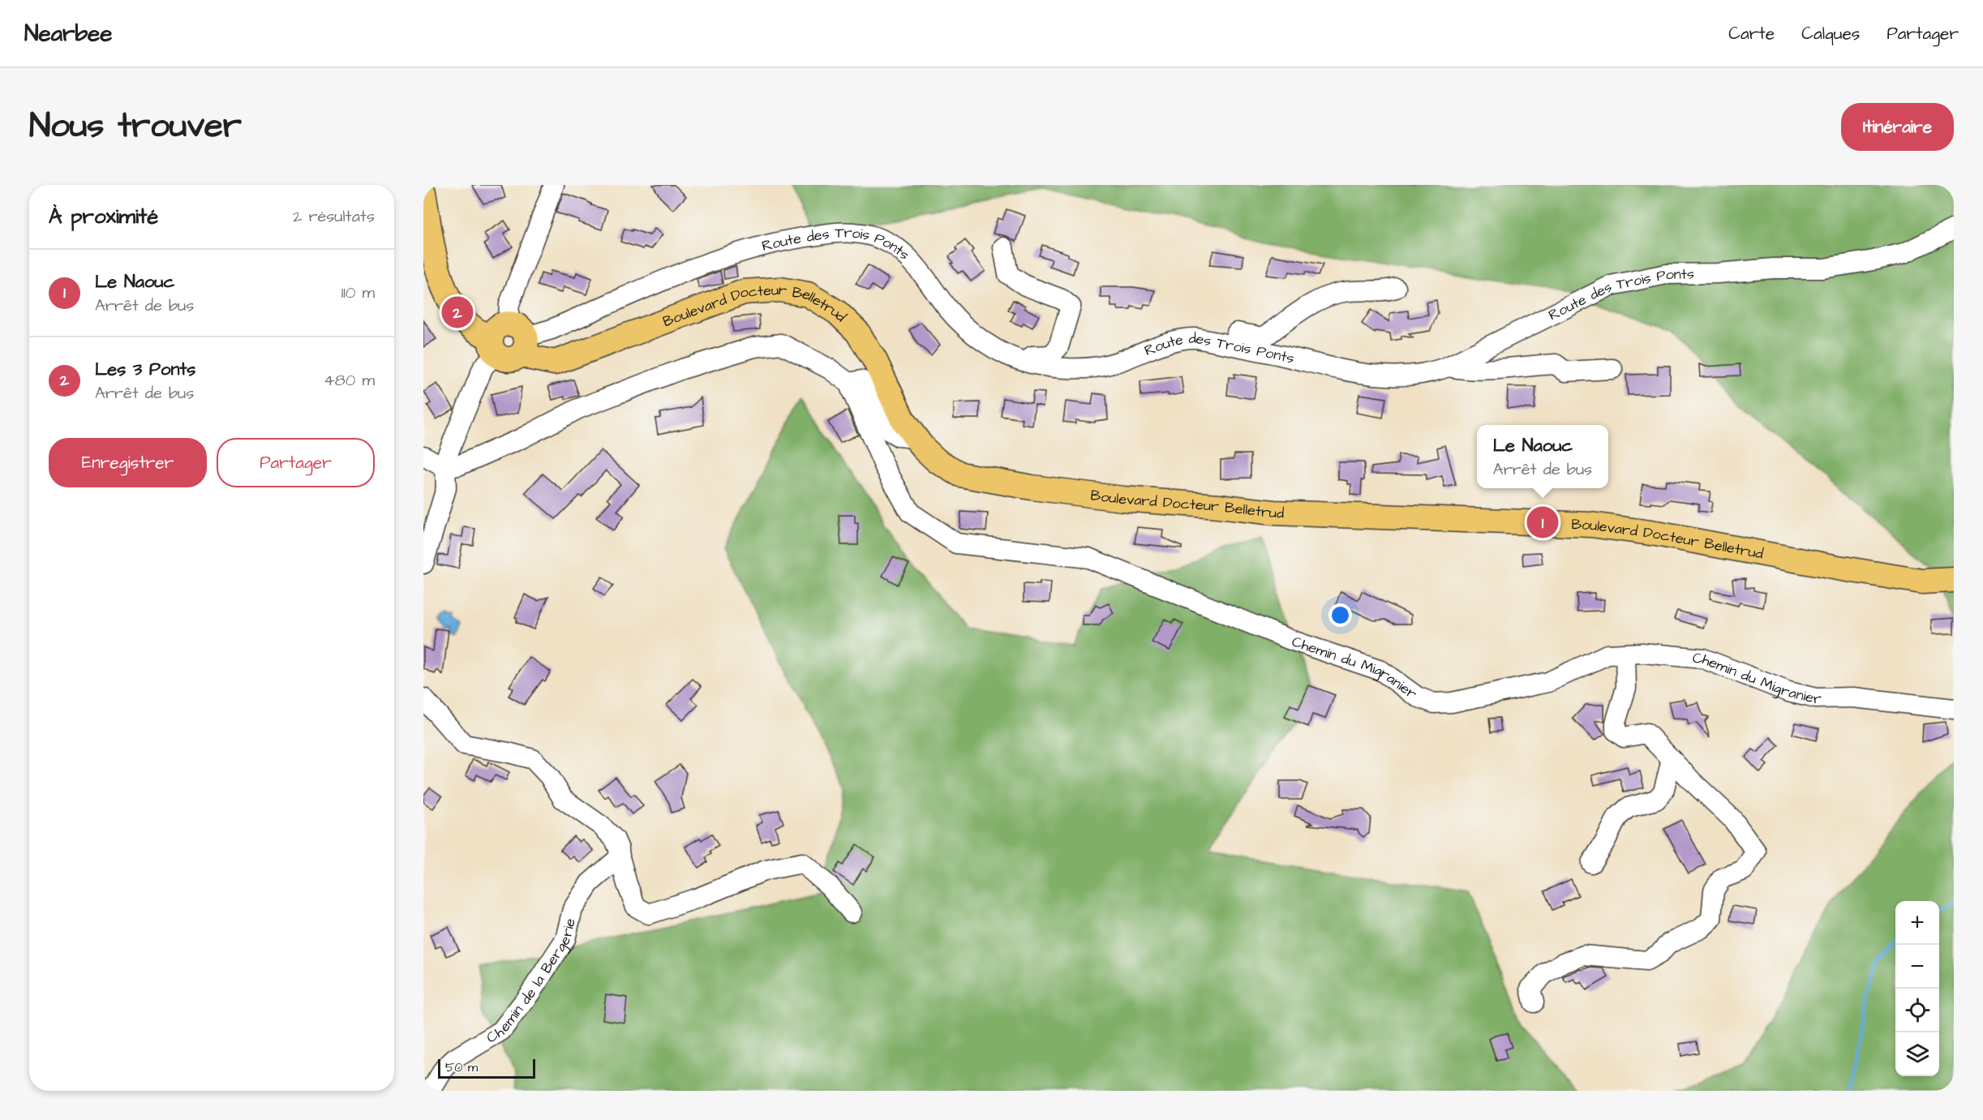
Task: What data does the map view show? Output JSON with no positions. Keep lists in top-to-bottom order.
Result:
{
  "streets": {
    "main road": ["Boulevard Docteur Belletrud"],
    "street": ["Route des Trois Ponts", "Chemin du Migranier", "Chemin de la Bergerie"]
  },
  "crossings": [
    ["Route des Trois Ponts", "Boulevard Docteur Belletrud"]
  ],
  "scale_bar": "50 m",
  "page": {
    "header": "Nearbee",
    "nav": ["Carte", "Calques", "Partager"],
    "title": "Nous trouver",
    "buttons": [
      "Itinéraire",
      ["Enregistrer", "Partager"]
    ],
    "heading": ["À proximité", "2 résultats"],
    "list": [
      {
        "mark": "1",
        "name": "Le Naouc",
        "note": "Arrêt de bus",
        "value": "110 m"
      },
      {
        "mark": "2",
        "name": "Les 3 Ponts",
        "note": "Arrêt de bus",
        "value": "480 m"
      }
    ],
    "pins": ["2", "1"],
    "popup": ["Le Naouc", "Arrêt de bus"],
    "map_buttons": ["+", "−"],
    "scale": "50 m"
  }
}
